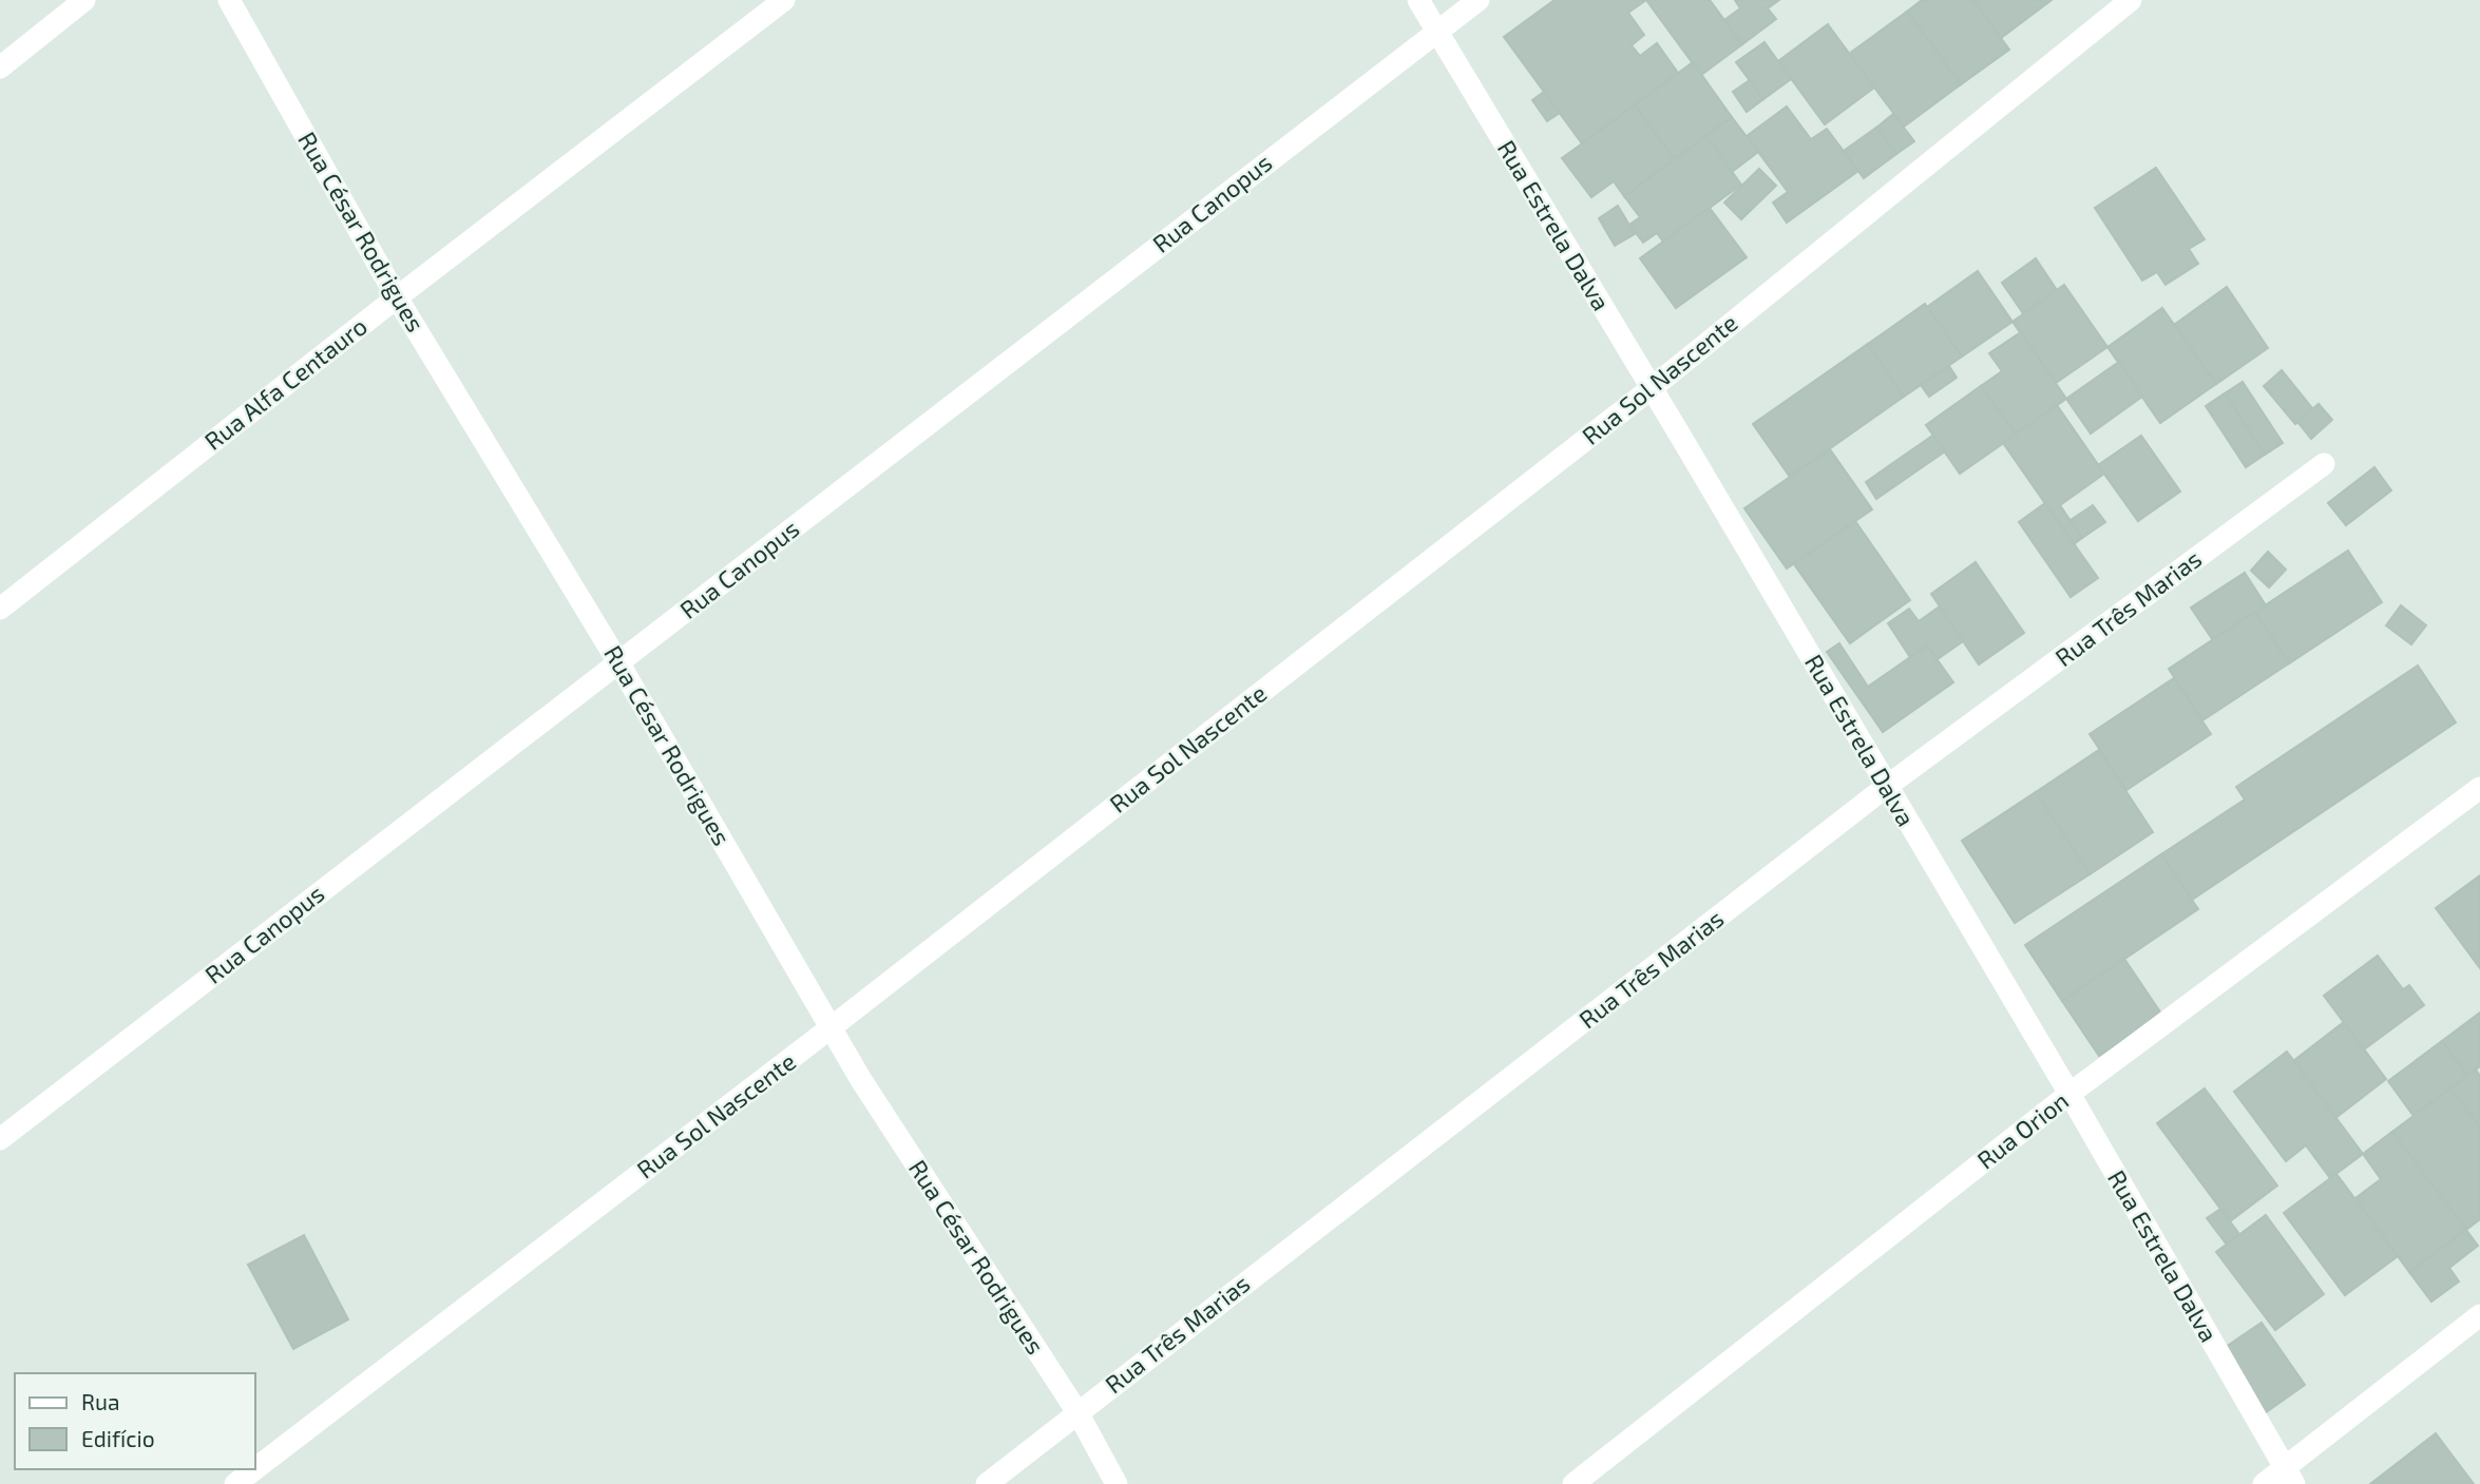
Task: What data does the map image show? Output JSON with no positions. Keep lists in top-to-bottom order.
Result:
{
  "streets": {
    "street": [
      "Rua Canopus",
      "Rua Estrela Dalva",
      "Rua César Rodrigues",
      "Rua Sol Nascente",
      "Rua Alfa Centauro",
      "Rua Três Marias",
      "Rua Orion"
    ]
  },
  "crossings": [
    ["Rua Canopus", "Rua Estrela Dalva"],
    ["Rua Canopus", "Rua César Rodrigues"],
    ["Rua Estrela Dalva", "Rua Sol Nascente"],
    ["Rua Estrela Dalva", "Rua Três Marias"],
    ["Rua Estrela Dalva", "Rua Orion"],
    ["Rua César Rodrigues", "Rua Sol Nascente"],
    ["Rua César Rodrigues", "Rua Alfa Centauro"],
    ["Rua César Rodrigues", "Rua Três Marias"]
  ],
  "legend": ["Rua", "Edifício"]
}
